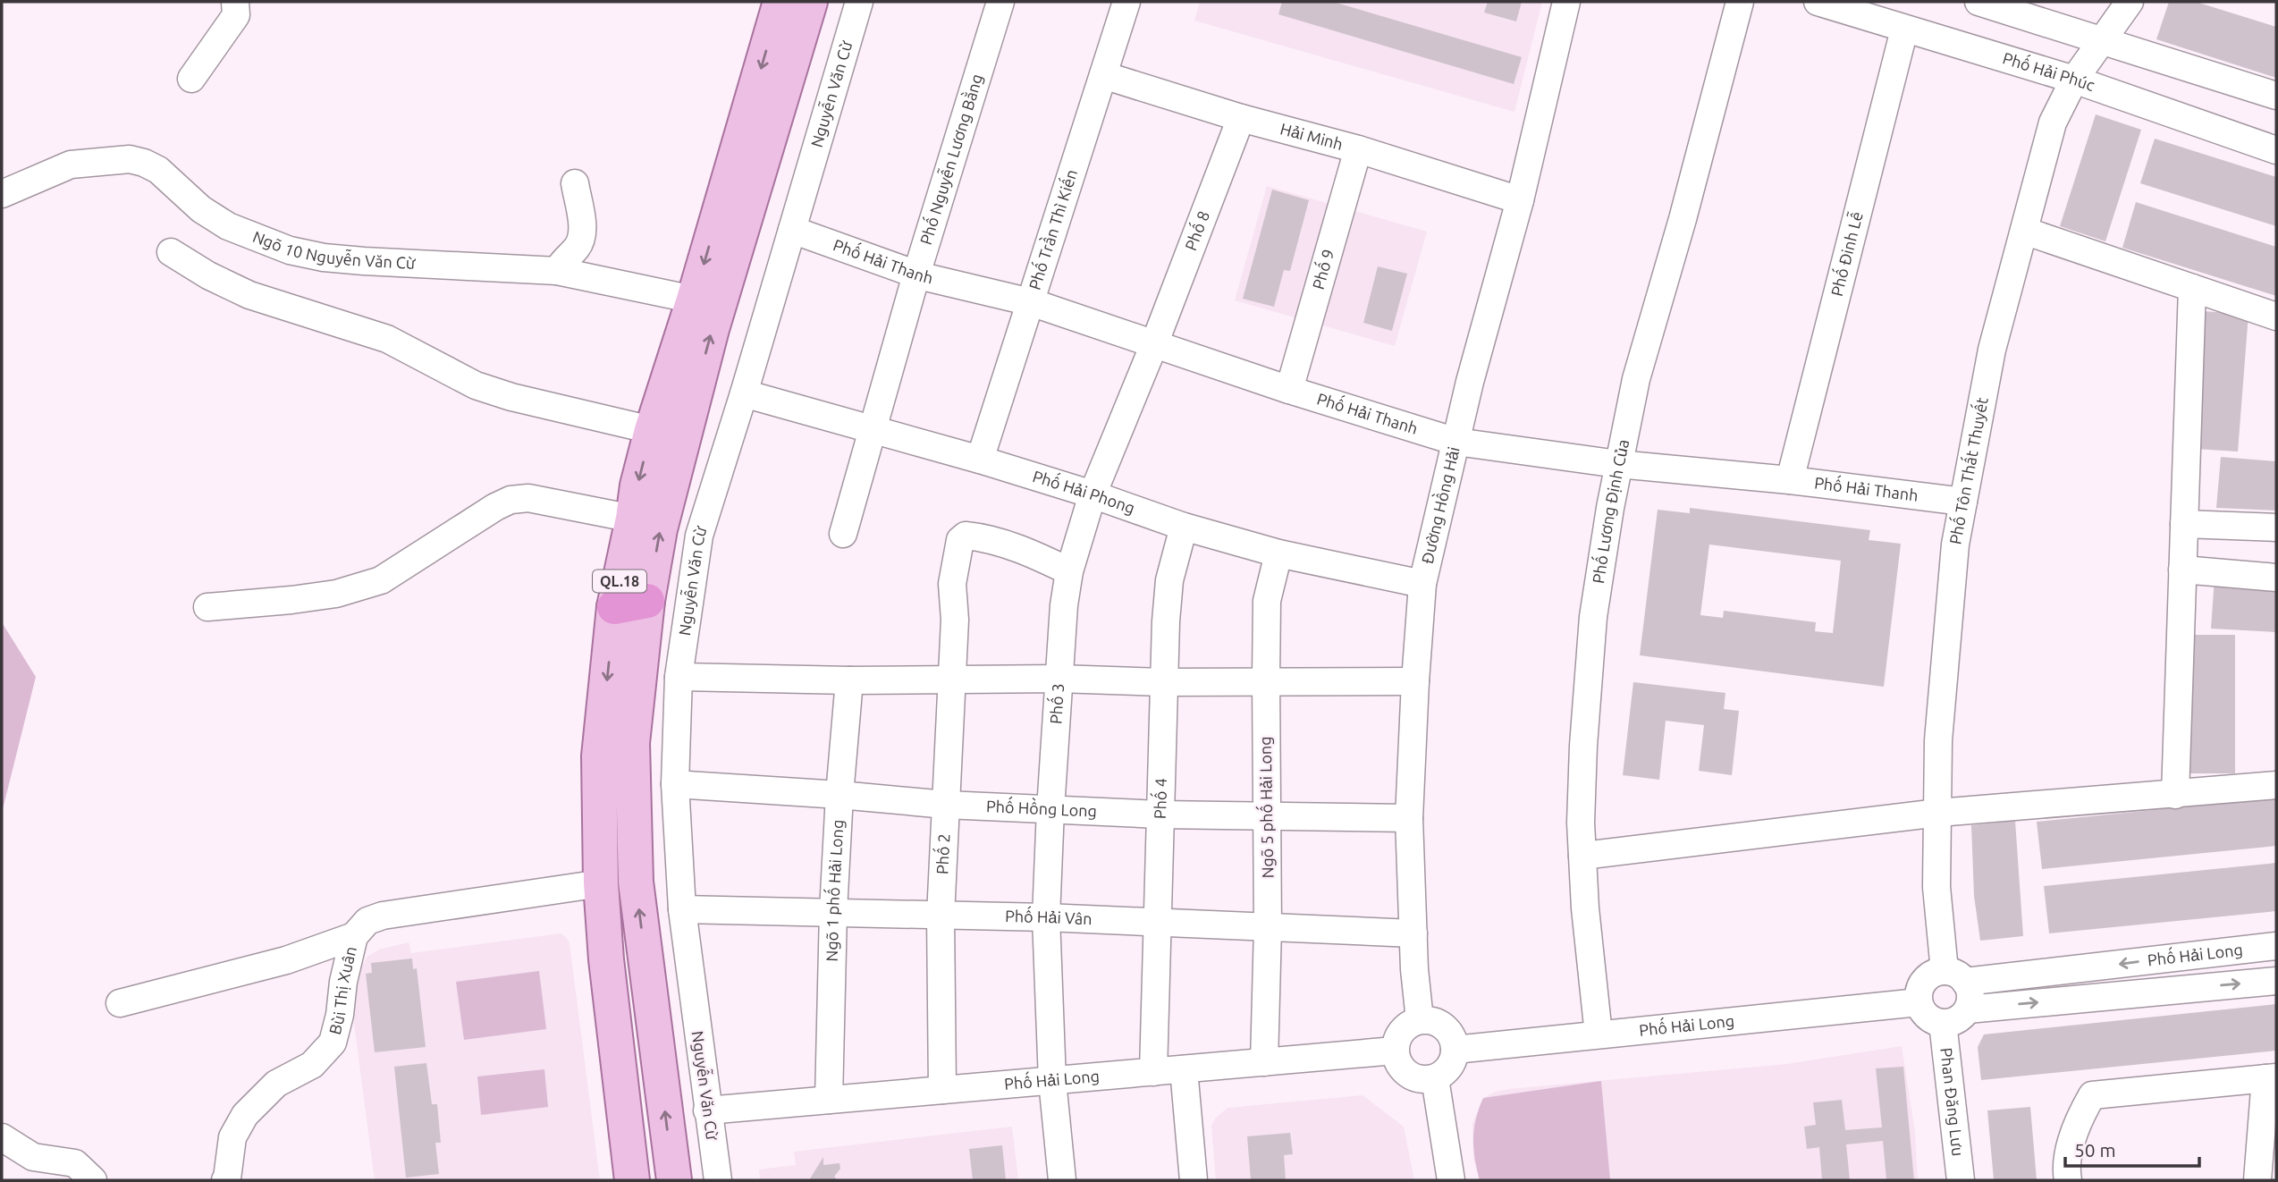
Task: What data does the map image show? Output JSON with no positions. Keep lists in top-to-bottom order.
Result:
{
  "streets": {
    "main road": ["QL.18"],
    "street": [
      "Phố Hải Phúc",
      "Nguyễn Văn Cừ",
      "Hải Minh",
      "Phố Nguyễn Lương Bằng",
      "Phố Trần Thì Kiến",
      "Phố 8",
      "Ngõ 10 Nguyễn Văn Cừ",
      "Phố Đinh Lễ",
      "Phố Hải Thanh",
      "Phố 9",
      "Phố Tôn Thất Thuyết",
      "Phố Hải Phong",
      "Đường Hồng Hải",
      "Phố Lương Định Của",
      "Phố 3",
      "Phố 4",
      "Ngõ 5 phố Hải Long",
      "Phố Hồng Long",
      "Phố 2",
      "Ngõ 1 phố Hải Long",
      "Phố Hải Vân",
      "Phố Hải Long",
      "Bùi Thị Xuân",
      "Phan Đăng Lưu"
    ]
  },
  "crossings": [
    ["Phố Hải Phúc", "Phố Đinh Lễ"],
    ["Phố Hải Phúc", "Phố Tôn Thất Thuyết"],
    ["Nguyễn Văn Cừ", "Phố Hải Thanh"],
    ["Nguyễn Văn Cừ", "Phố Hải Phong"],
    ["Nguyễn Văn Cừ", "Phố Hồng Long"],
    ["Nguyễn Văn Cừ", "Phố Hải Vân"],
    ["Nguyễn Văn Cừ", "Phố Hải Long"],
    ["Hải Minh", "Phố Trần Thì Kiến"],
    ["Hải Minh", "Phố 8"],
    ["Hải Minh", "Phố 9"],
    ["Hải Minh", "Đường Hồng Hải"],
    ["Phố Nguyễn Lương Bằng", "Phố Hải Thanh"],
    ["Phố Nguyễn Lương Bằng", "Phố Hải Phong"],
    ["Phố Trần Thì Kiến", "Phố Hải Thanh"],
    ["Phố Trần Thì Kiến", "Phố Hải Phong"],
    ["Phố 8", "Phố Hải Thanh"],
    ["Phố 8", "Phố 3"],
    ["Ngõ 10 Nguyễn Văn Cừ", "QL.18"],
    ["Phố Đinh Lễ", "Phố Hải Thanh"],
    ["Phố Hải Thanh", "Phố 9"],
    ["Phố Hải Thanh", "Phố Tôn Thất Thuyết"],
    ["Phố Hải Thanh", "Đường Hồng Hải"],
    ["Phố Hải Thanh", "Phố Lương Định Của"],
    ["Phố Hải Thanh", "Phố 3"],
    ["Phố Tôn Thất Thuyết", "Phố Hải Long"],
    ["Phố Tôn Thất Thuyết", "Phan Đăng Lưu"],
    ["Phố Hải Phong", "Đường Hồng Hải"],
    ["Phố Hải Phong", "Phố 3"],
    ["Phố Hải Phong", "Phố 4"],
    ["Phố Hải Phong", "Ngõ 5 phố Hải Long"],
    ["Đường Hồng Hải", "Phố Hồng Long"],
    ["Đường Hồng Hải", "Phố Hải Vân"],
    ["Đường Hồng Hải", "Phố Hải Long"],
    ["Phố Lương Định Của", "Phố Hải Long"],
    ["QL.18", "Bùi Thị Xuân"],
    ["Phố 3", "Phố Hồng Long"],
    ["Phố 3", "Phố 2"],
    ["Phố 3", "Phố Hải Vân"],
    ["Phố 3", "Phố Hải Long"],
    ["Phố 4", "Phố Hồng Long"],
    ["Phố 4", "Phố Hải Vân"],
    ["Phố 4", "Phố Hải Long"],
    ["Ngõ 5 phố Hải Long", "Phố Hồng Long"],
    ["Ngõ 5 phố Hải Long", "Phố Hải Vân"],
    ["Ngõ 5 phố Hải Long", "Phố Hải Long"],
    ["Phố Hồng Long", "Phố 2"],
    ["Phố Hồng Long", "Ngõ 1 phố Hải Long"],
    ["Phố 2", "Phố Hải Vân"],
    ["Phố 2", "Phố Hải Long"],
    ["Ngõ 1 phố Hải Long", "Phố Hải Vân"],
    ["Ngõ 1 phố Hải Long", "Phố Hải Long"],
    ["Phố Hải Long", "Phan Đăng Lưu"]
  ],
  "scale_bar": "50 m"
}
